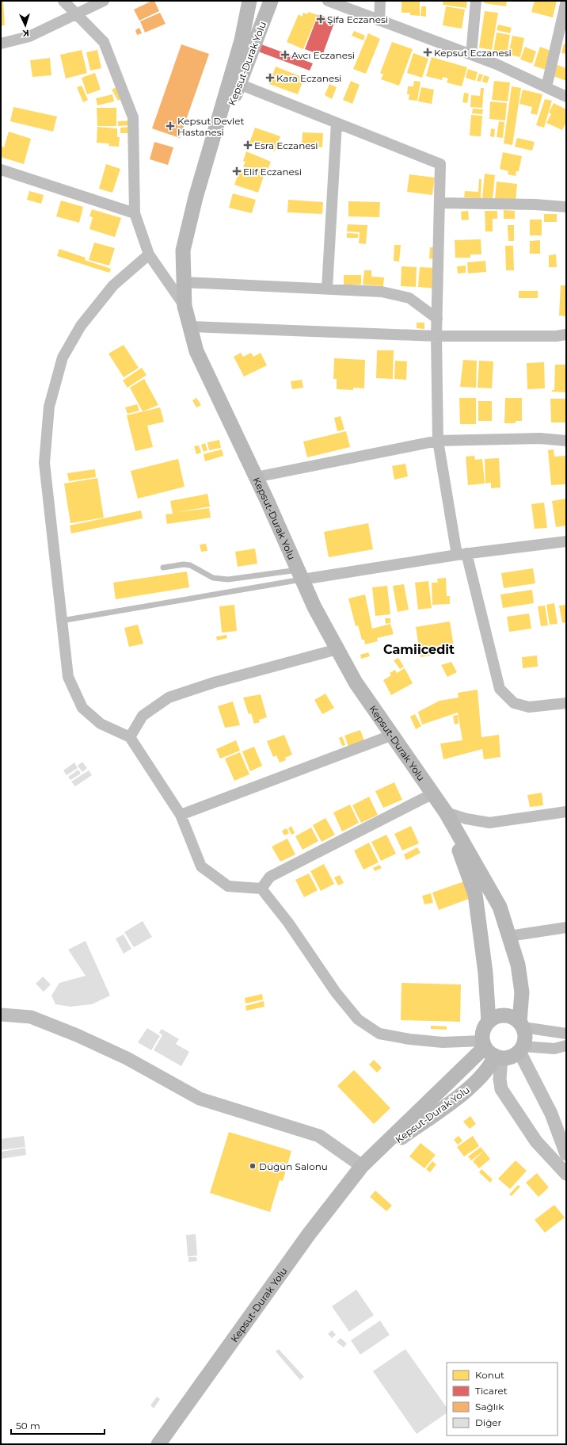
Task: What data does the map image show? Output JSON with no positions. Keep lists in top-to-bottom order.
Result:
{
  "streets": {
    "main road": ["Kepsut-Durak Yolu"]
  },
  "districts": ["Camiicedit"],
  "places": {
    "health": [
      "Şifa Eczanesi",
      "Kepsut Eczanesi",
      "Avcı Eczanesi",
      "Kara Eczanesi",
      "Kepsut Devlet Hastanesi",
      "Esra Eczanesi",
      "Elif Eczanesi"
    ],
    "other": ["Düğün Salonu"]
  },
  "legend": [
    "Konut",
    "Ticaret",
    "Sağlık",
    "Diğer"
  ],
  "scale_bar": "50 m",
  "north": "bottom"
}
